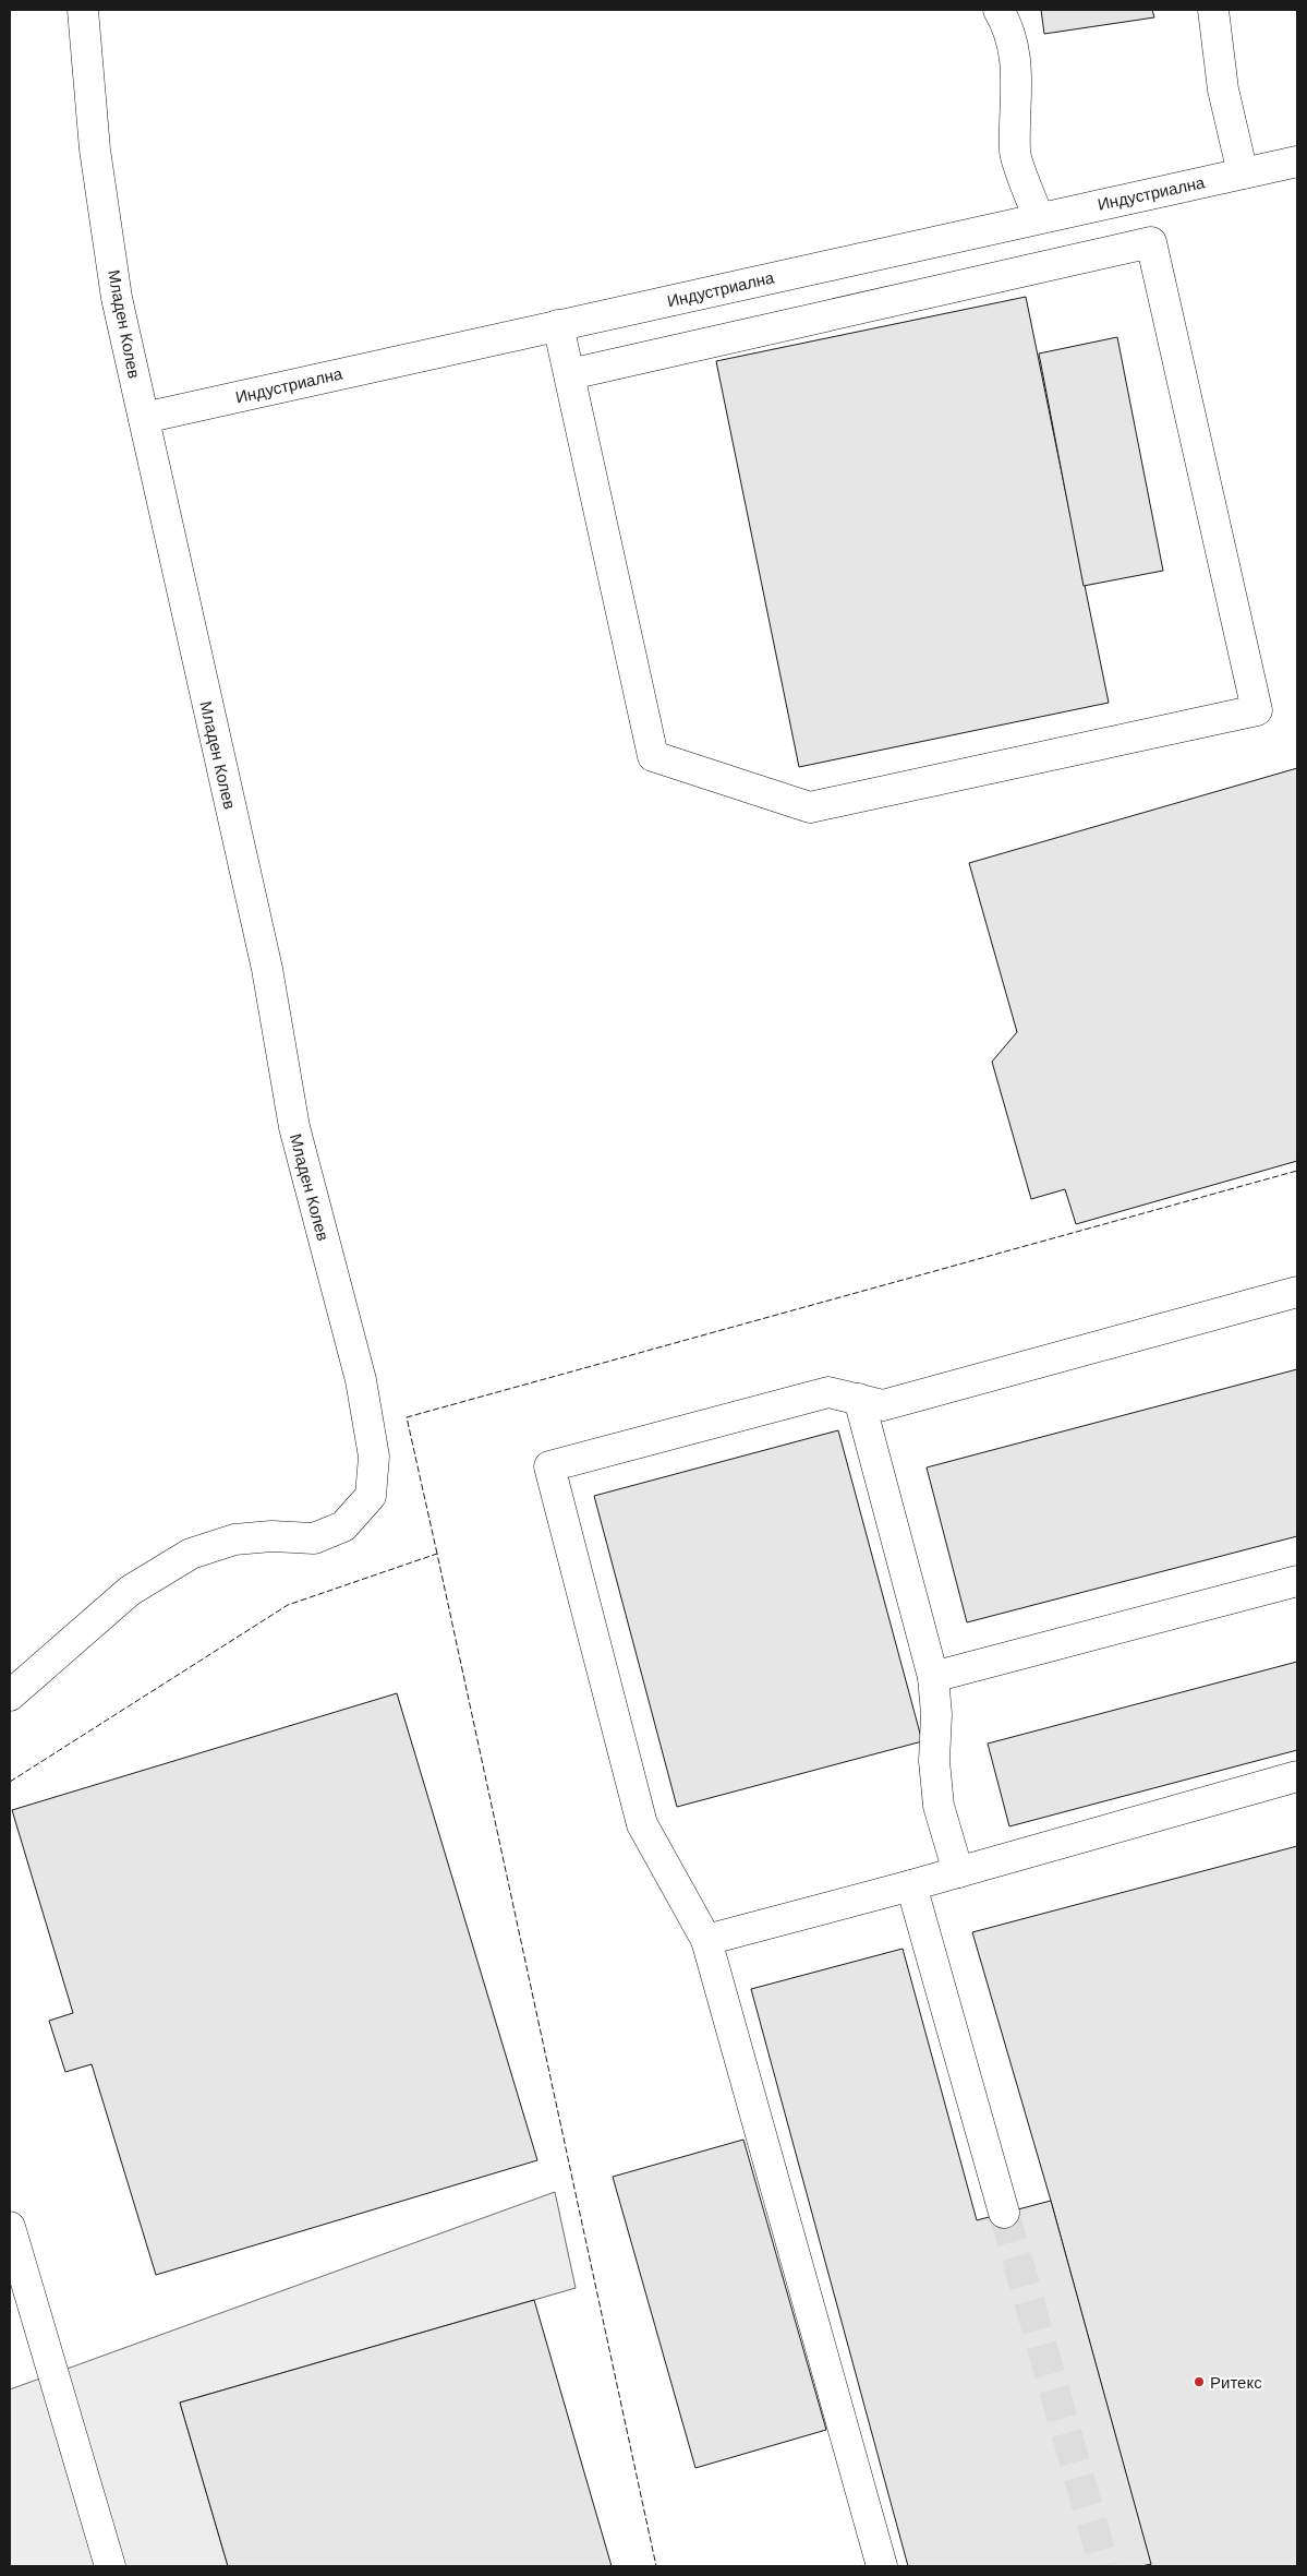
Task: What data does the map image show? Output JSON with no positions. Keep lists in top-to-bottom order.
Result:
{
  "streets": {
    "street": ["Индустриална", "Младен Колев"]
  },
  "crossings": [
    ["Индустриална", "Младен Колев"]
  ],
  "places": ["Ритекс"]
}
